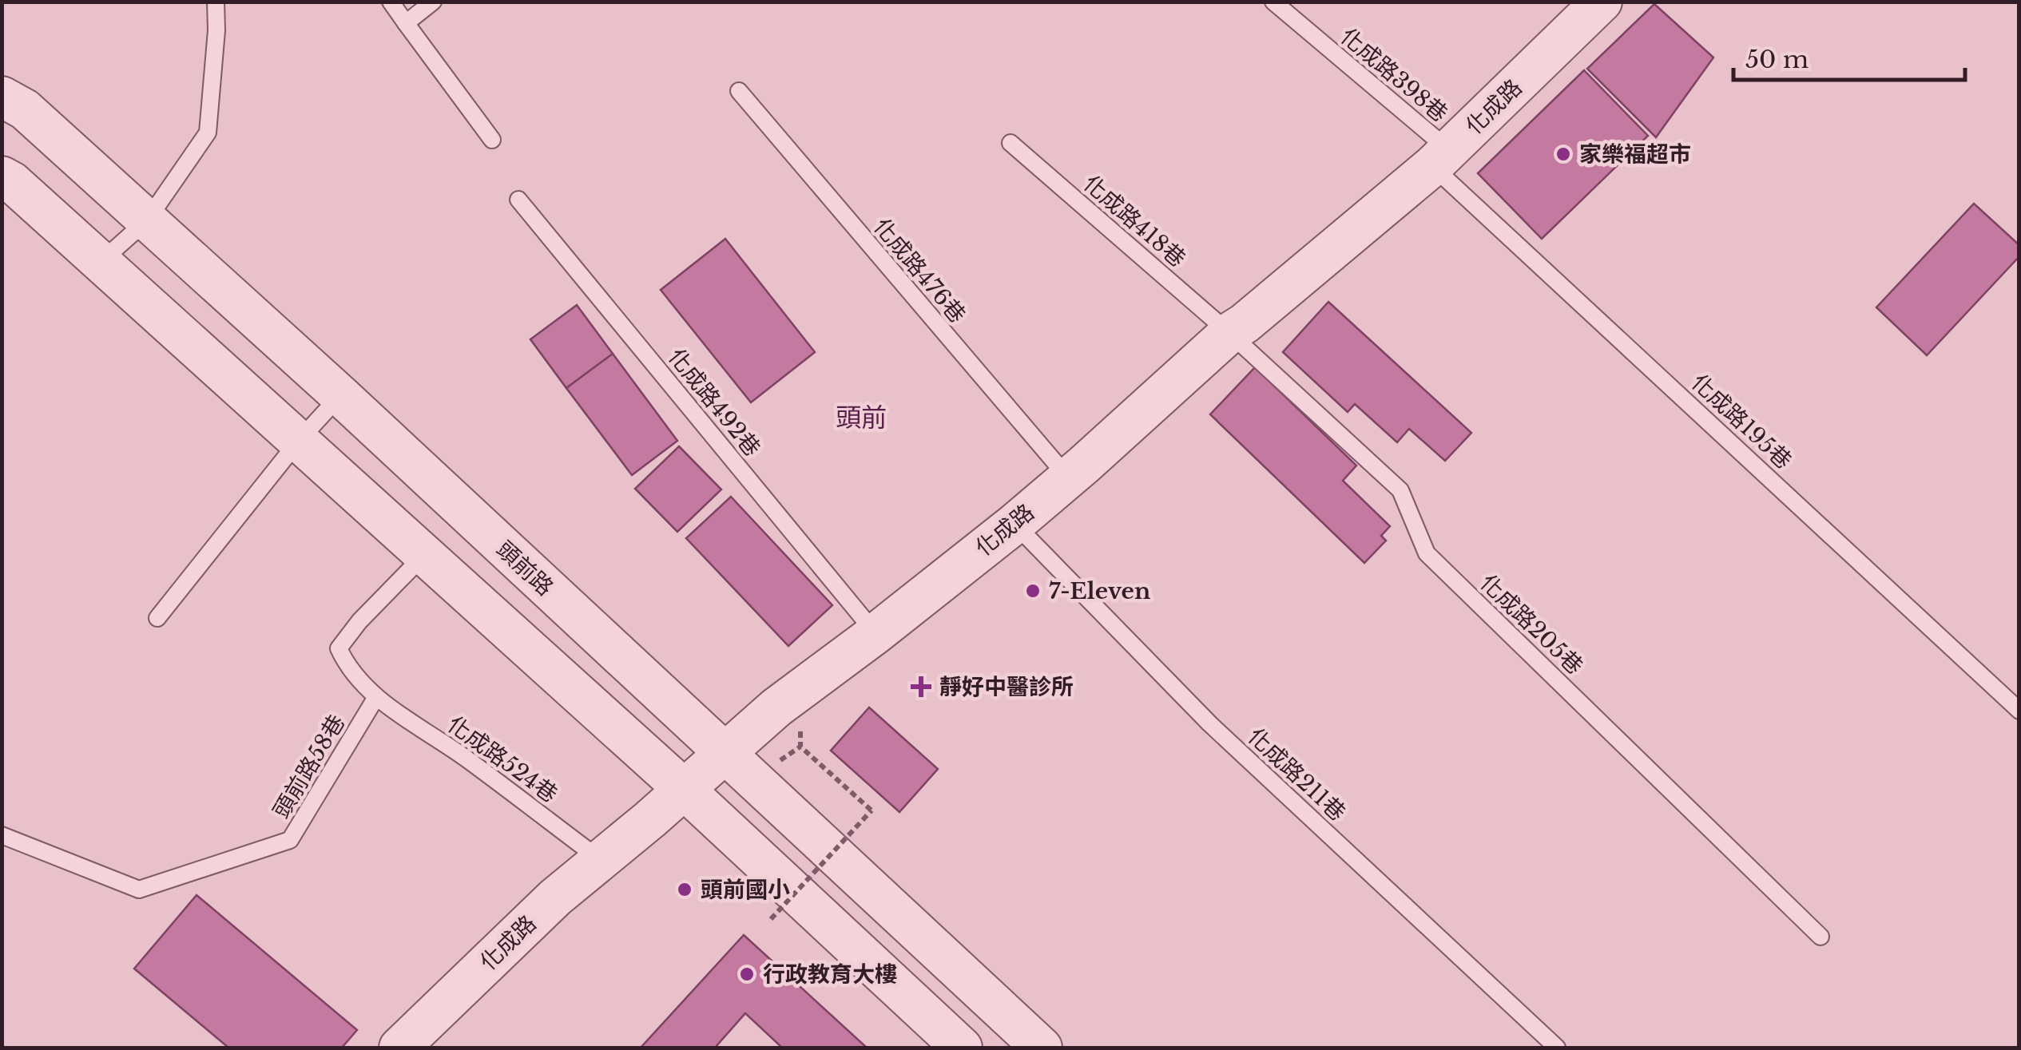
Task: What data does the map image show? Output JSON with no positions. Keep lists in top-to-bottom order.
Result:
{
  "streets": {
    "street": ["化成路", "頭前路"],
    "lane": [
      "化成路398巷",
      "化成路418巷",
      "化成路476巷",
      "化成路492巷",
      "化成路195巷",
      "化成路205巷",
      "化成路524巷",
      "頭前路58巷",
      "化成路211巷"
    ]
  },
  "crossings": [
    ["化成路398巷", "化成路"],
    ["化成路398巷", "化成路195巷"],
    ["化成路", "化成路418巷"],
    ["化成路", "化成路476巷"],
    ["化成路", "化成路492巷"],
    ["化成路", "化成路195巷"],
    ["化成路", "頭前路"],
    ["化成路", "化成路205巷"],
    ["化成路", "化成路524巷"],
    ["化成路", "化成路211巷"],
    ["化成路418巷", "化成路205巷"],
    ["化成路524巷", "頭前路58巷"]
  ],
  "districts": ["頭前"],
  "places": {
    "other": [
      "家樂福超市",
      "7-Eleven",
      "頭前國小",
      "行政教育大樓"
    ],
    "health": ["靜好中醫診所"]
  },
  "scale_bar": "50 m"
}
